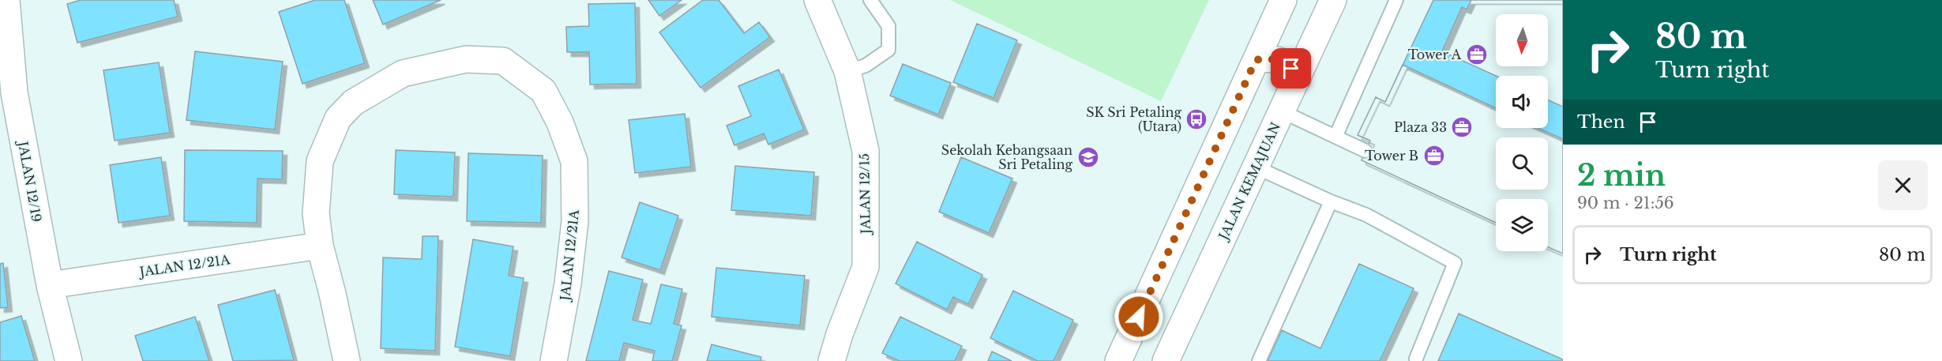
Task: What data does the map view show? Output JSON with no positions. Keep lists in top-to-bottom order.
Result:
{
  "streets": {
    "street": [
      "JALAN KEMAJUAN",
      "JALAN 12/19",
      "JALAN 12/15",
      "JALAN 12/21A"
    ]
  },
  "crossings": [
    ["JALAN 12/19", "JALAN 12/21A"]
  ],
  "places": {
    "office": ["Tower A", "Plaza 33", "Tower B"],
    "bus stop": ["SK Sri Petaling (Utara)"],
    "school or university": ["Sekolah Kebangsaan Sri Petaling"]
  },
  "north": "bottom",
  "page": {
    "turn": ["80 m", "Turn right"],
    "then": "Then",
    "heading": ["2 min", "90 m · 21:56"],
    "list": [
      {
        "name": "Turn right",
        "value": "80 m"
      }
    ]
  }
}
